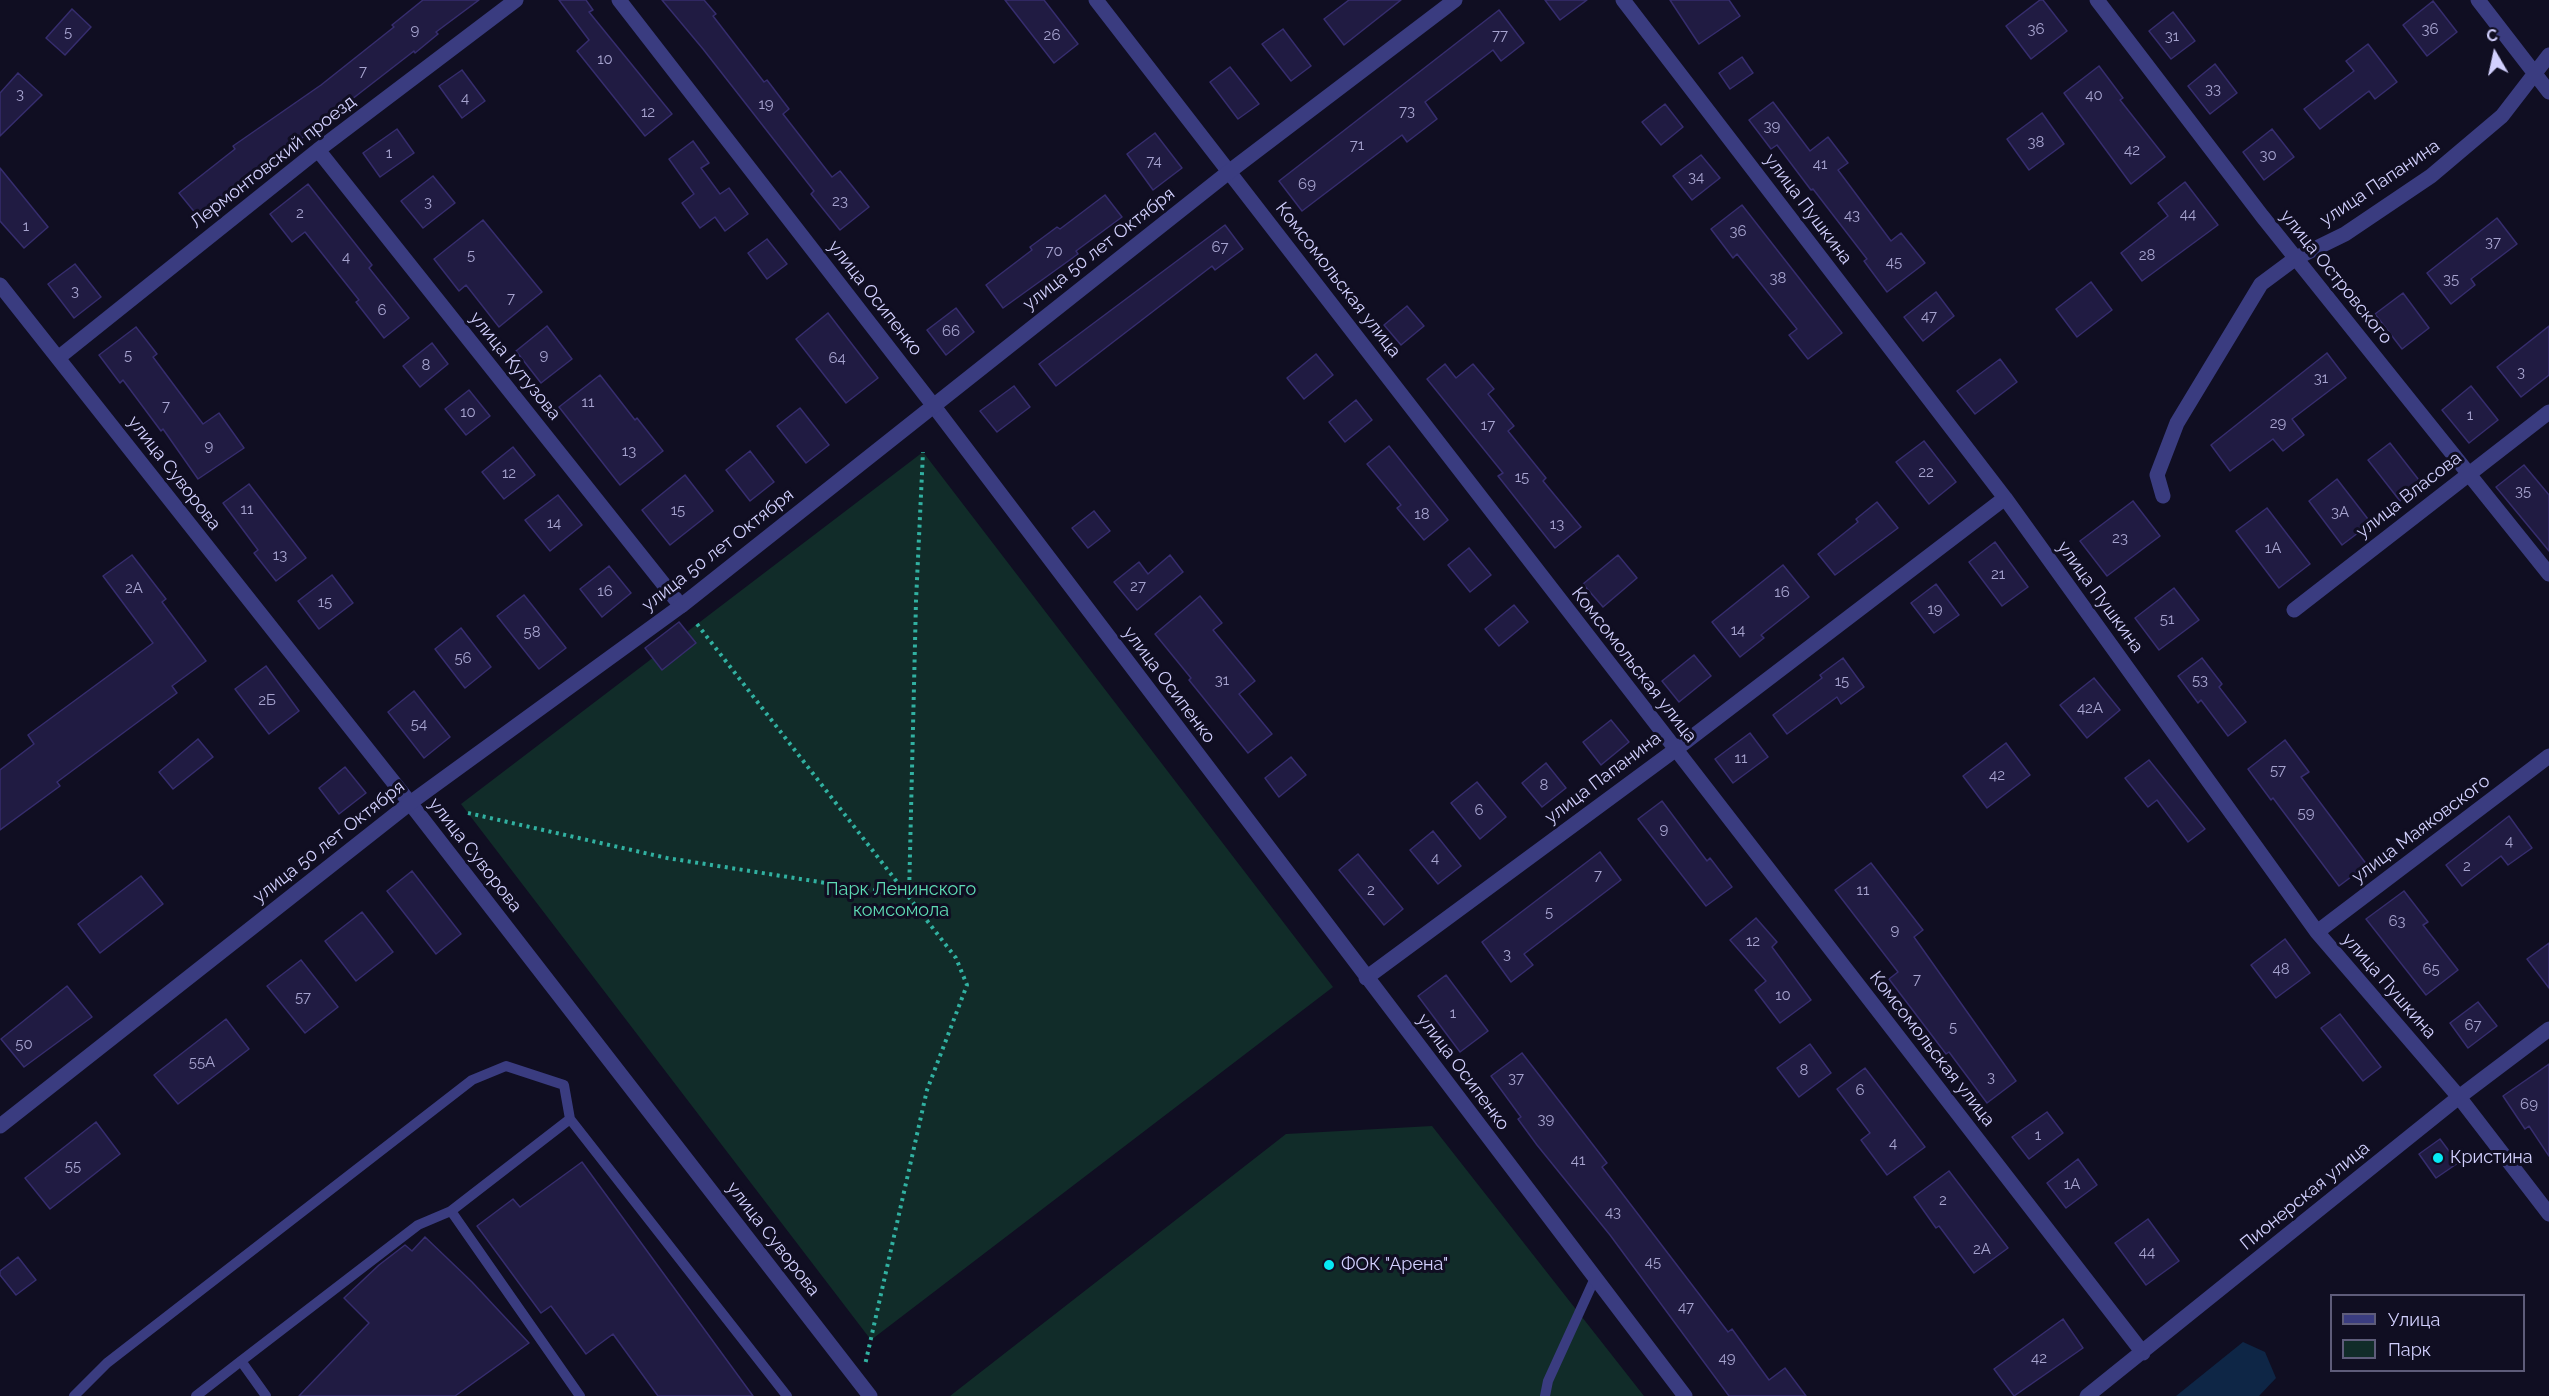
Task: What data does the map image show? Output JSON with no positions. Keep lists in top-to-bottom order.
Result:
{
  "streets": {
    "street": [
      "Лермонтовский проезд",
      "улица Папанина",
      "улица Пушкина",
      "улица 50 лет Октября",
      "улица Островского",
      "Комсомольская улица",
      "улица Осипенко",
      "улица Кутузова",
      "улица Суворова",
      "улица Власова",
      "улица Маяковского",
      "Пионерская улица"
    ]
  },
  "crossings": [
    ["Лермонтовский проезд", "улица Кутузова"],
    ["Лермонтовский проезд", "улица Суворова"],
    ["улица Папанина", "улица Пушкина"],
    ["улица Папанина", "улица Островского"],
    ["улица Папанина", "Комсомольская улица"],
    ["улица Папанина", "улица Осипенко"],
    ["улица Пушкина", "улица Маяковского"],
    ["улица Пушкина", "Пионерская улица"],
    ["улица 50 лет Октября", "Комсомольская улица"],
    ["улица 50 лет Октября", "улица Осипенко"],
    ["улица 50 лет Октября", "улица Кутузова"],
    ["улица 50 лет Октября", "улица Суворова"],
    ["улица Островского", "улица Власова"],
    ["Комсомольская улица", "Пионерская улица"]
  ],
  "parks": ["Парк Ленинского комсомола"],
  "places": ["Кристина", "ФОК \"Арена\""],
  "house_numbers": [
    "36",
    "36",
    "9",
    "5",
    "26",
    "77",
    "31",
    "10",
    "7",
    "33",
    "3",
    "40",
    "4",
    "19",
    "73",
    "12",
    "39",
    "38",
    "71",
    "42",
    "1",
    "30",
    "74",
    "41",
    "34",
    "69",
    "23",
    "3",
    "2",
    "44",
    "43",
    "1",
    "36",
    "37",
    "67",
    "70",
    "5",
    "28",
    "4",
    "45",
    "38",
    "35",
    "3",
    "7",
    "6",
    "47",
    "66",
    "5",
    "9",
    "64",
    "8",
    "3",
    "31",
    "11",
    "7",
    "10",
    "1",
    "29",
    "17",
    "9",
    "13",
    "22",
    "12",
    "15",
    "35",
    "11",
    "15",
    "3А",
    "18",
    "14",
    "13",
    "23",
    "1А",
    "13",
    "21",
    "27",
    "2А",
    "16",
    "16",
    "15",
    "19",
    "51",
    "14",
    "58",
    "56",
    "31",
    "53",
    "15",
    "2Б",
    "42А",
    "54",
    "11",
    "57",
    "42",
    "8",
    "6",
    "59",
    "9",
    "4",
    "4",
    "2",
    "7",
    "2",
    "11",
    "5",
    "63",
    "9",
    "12",
    "3",
    "48",
    "65",
    "7",
    "10",
    "57",
    "1",
    "67",
    "5",
    "50",
    "55А",
    "8",
    "3",
    "37",
    "6",
    "69",
    "39",
    "1",
    "4",
    "41",
    "55",
    "1А",
    "2",
    "43",
    "2А",
    "44",
    "45",
    "47",
    "49",
    "42"
  ],
  "legend": ["Улица", "Парк"],
  "north": "top"
}
